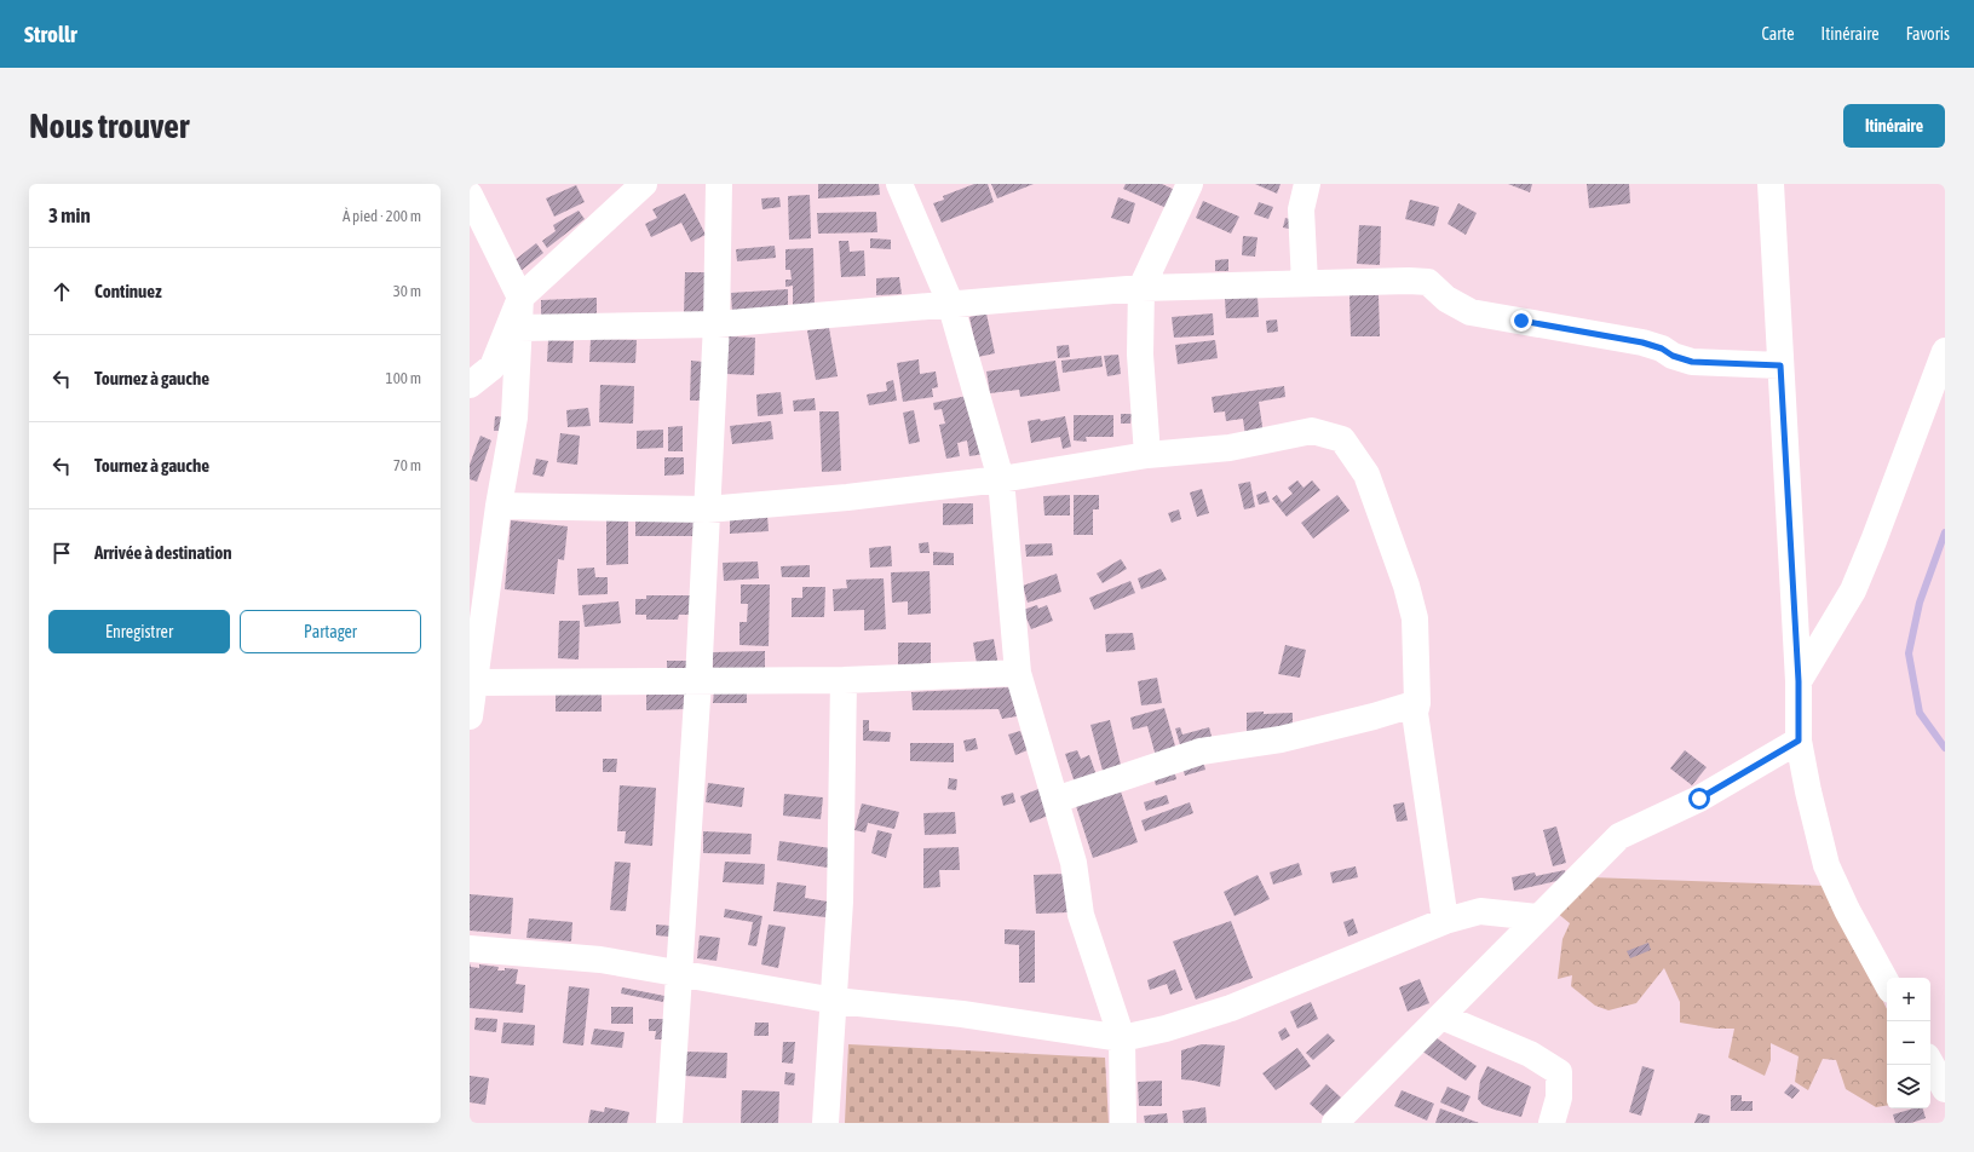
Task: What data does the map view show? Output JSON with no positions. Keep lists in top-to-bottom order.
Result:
{
  "page": {
    "header": "Strollr",
    "nav": ["Carte", "Itinéraire", "Favoris"],
    "buttons": [
      "Itinéraire",
      ["Enregistrer", "Partager"]
    ],
    "title": "Nous trouver",
    "heading": ["3 min", "À pied · 200 m"],
    "list": [
      ["Continuez", "30 m"],
      ["Tournez à gauche", "100 m"],
      ["Tournez à gauche", "70 m"],
      "Arrivée à destination"
    ],
    "map_buttons": ["+", "−"]
  }
}
